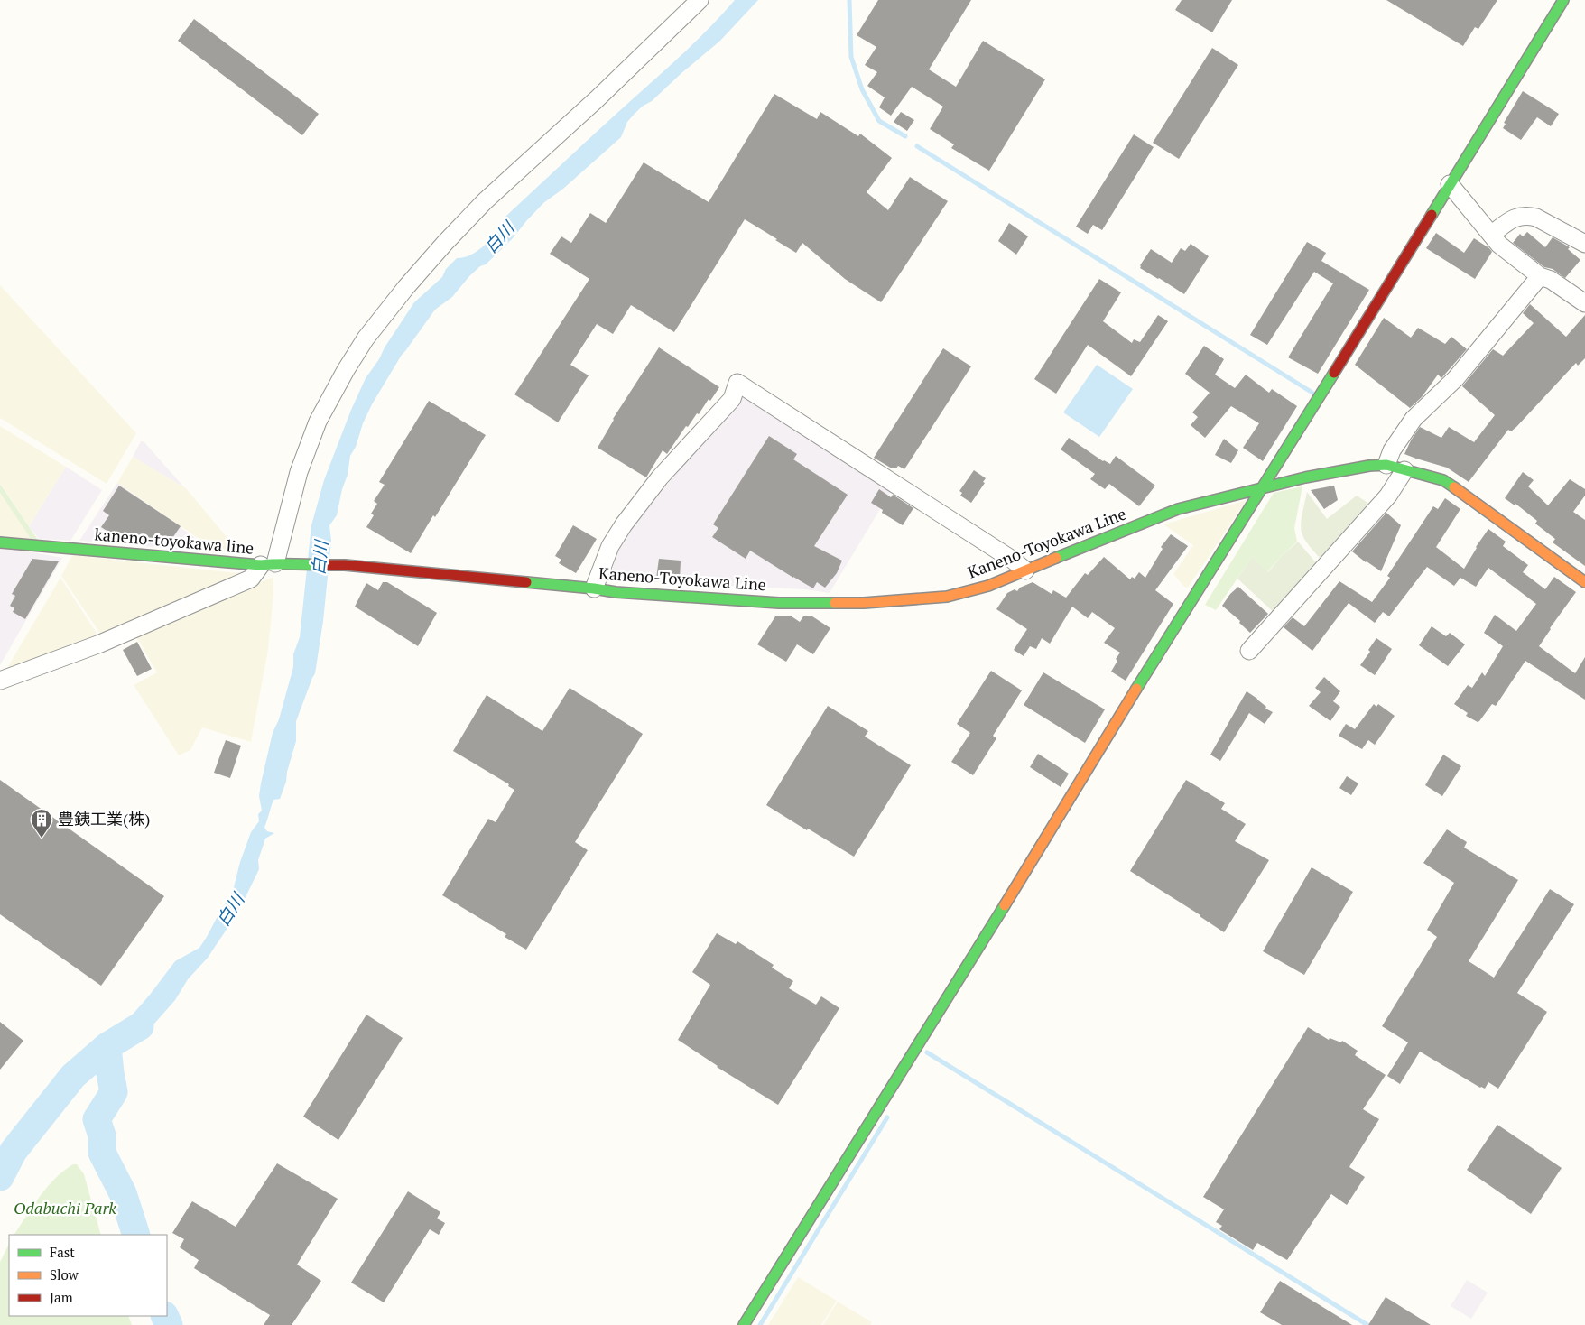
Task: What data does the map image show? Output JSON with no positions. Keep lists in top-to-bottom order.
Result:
{
  "streets": {
    "main road": ["kaneno-toyokawa line", "Kaneno-Toyokawa Line"]
  },
  "crossings": [
    ["kaneno-toyokawa line", "Kaneno-Toyokawa Line"]
  ],
  "water": ["白川"],
  "parks": ["Odabuchi Park"],
  "places": {
    "building": ["豊銕工業(株)"]
  },
  "legend": ["Fast", "Slow", "Jam"]
}
